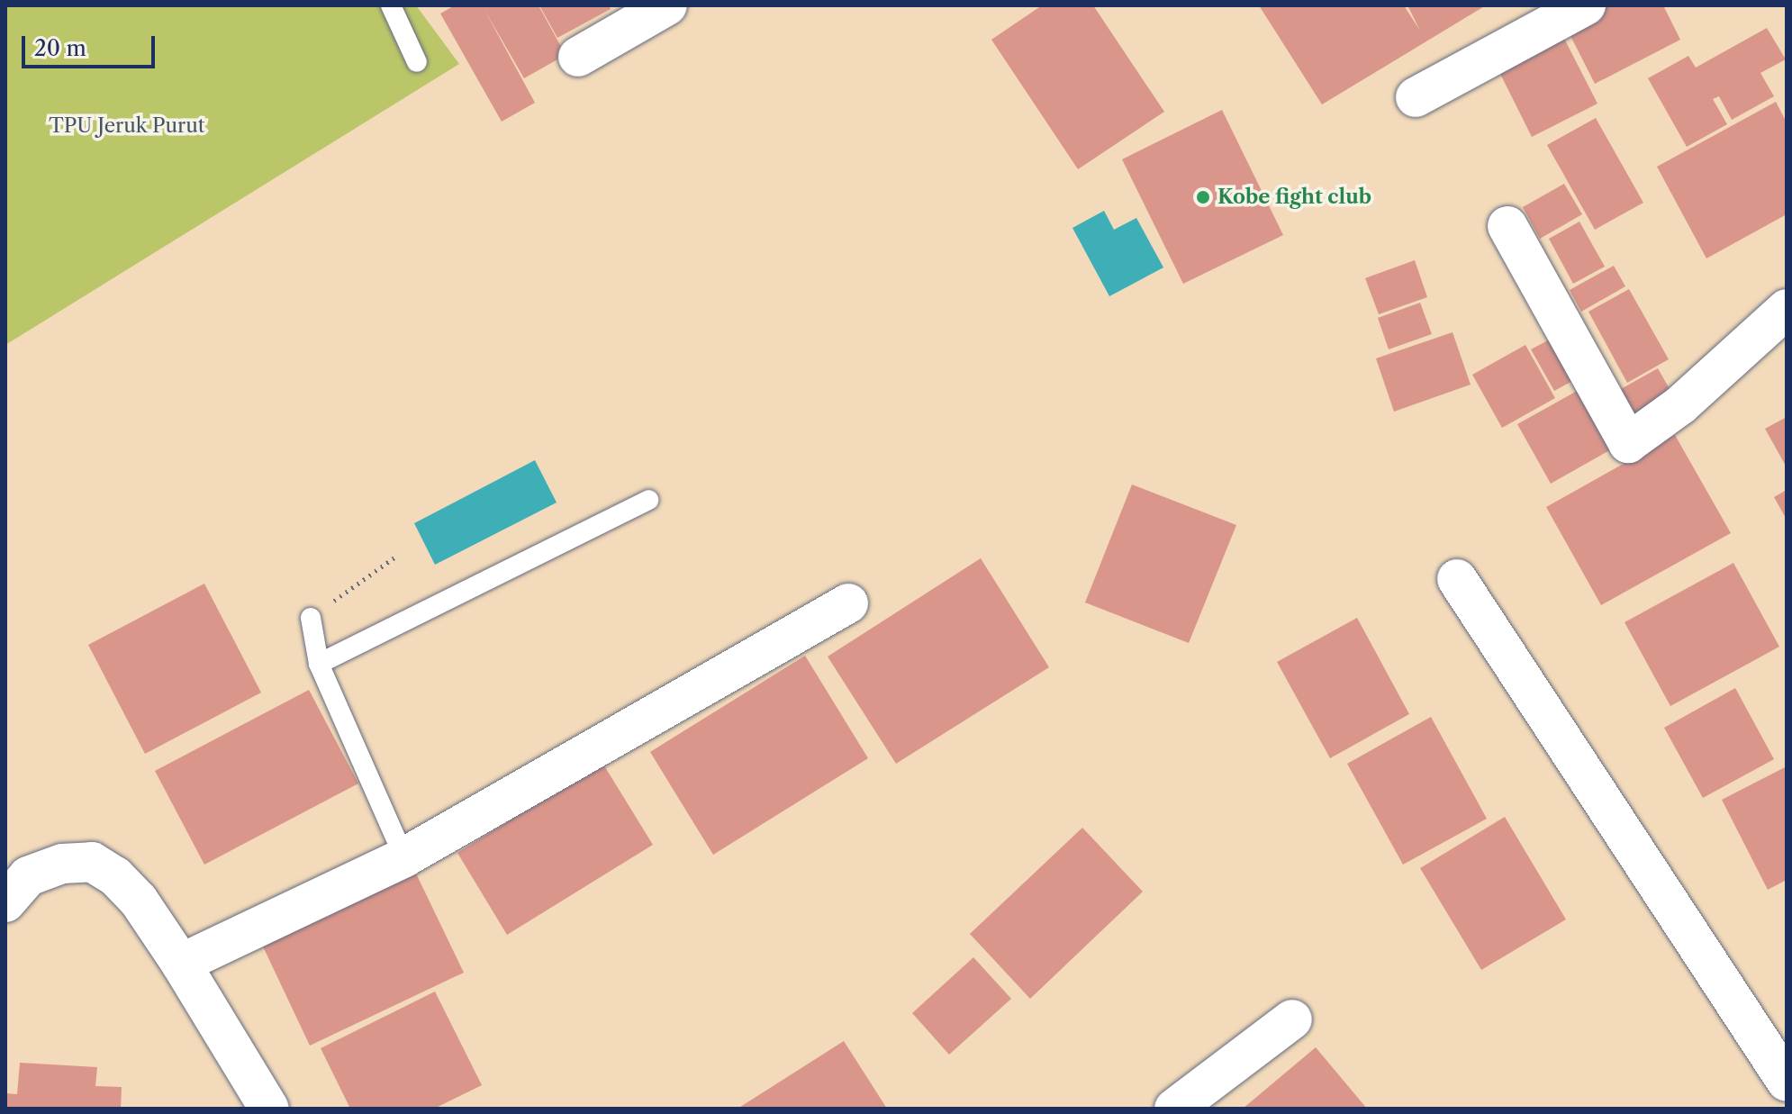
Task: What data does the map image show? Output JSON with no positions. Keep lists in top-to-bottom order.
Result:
{
  "parks": ["TPU Jeruk Purut"],
  "places": ["Kobe fight club"],
  "scale_bar": "20 m"
}
